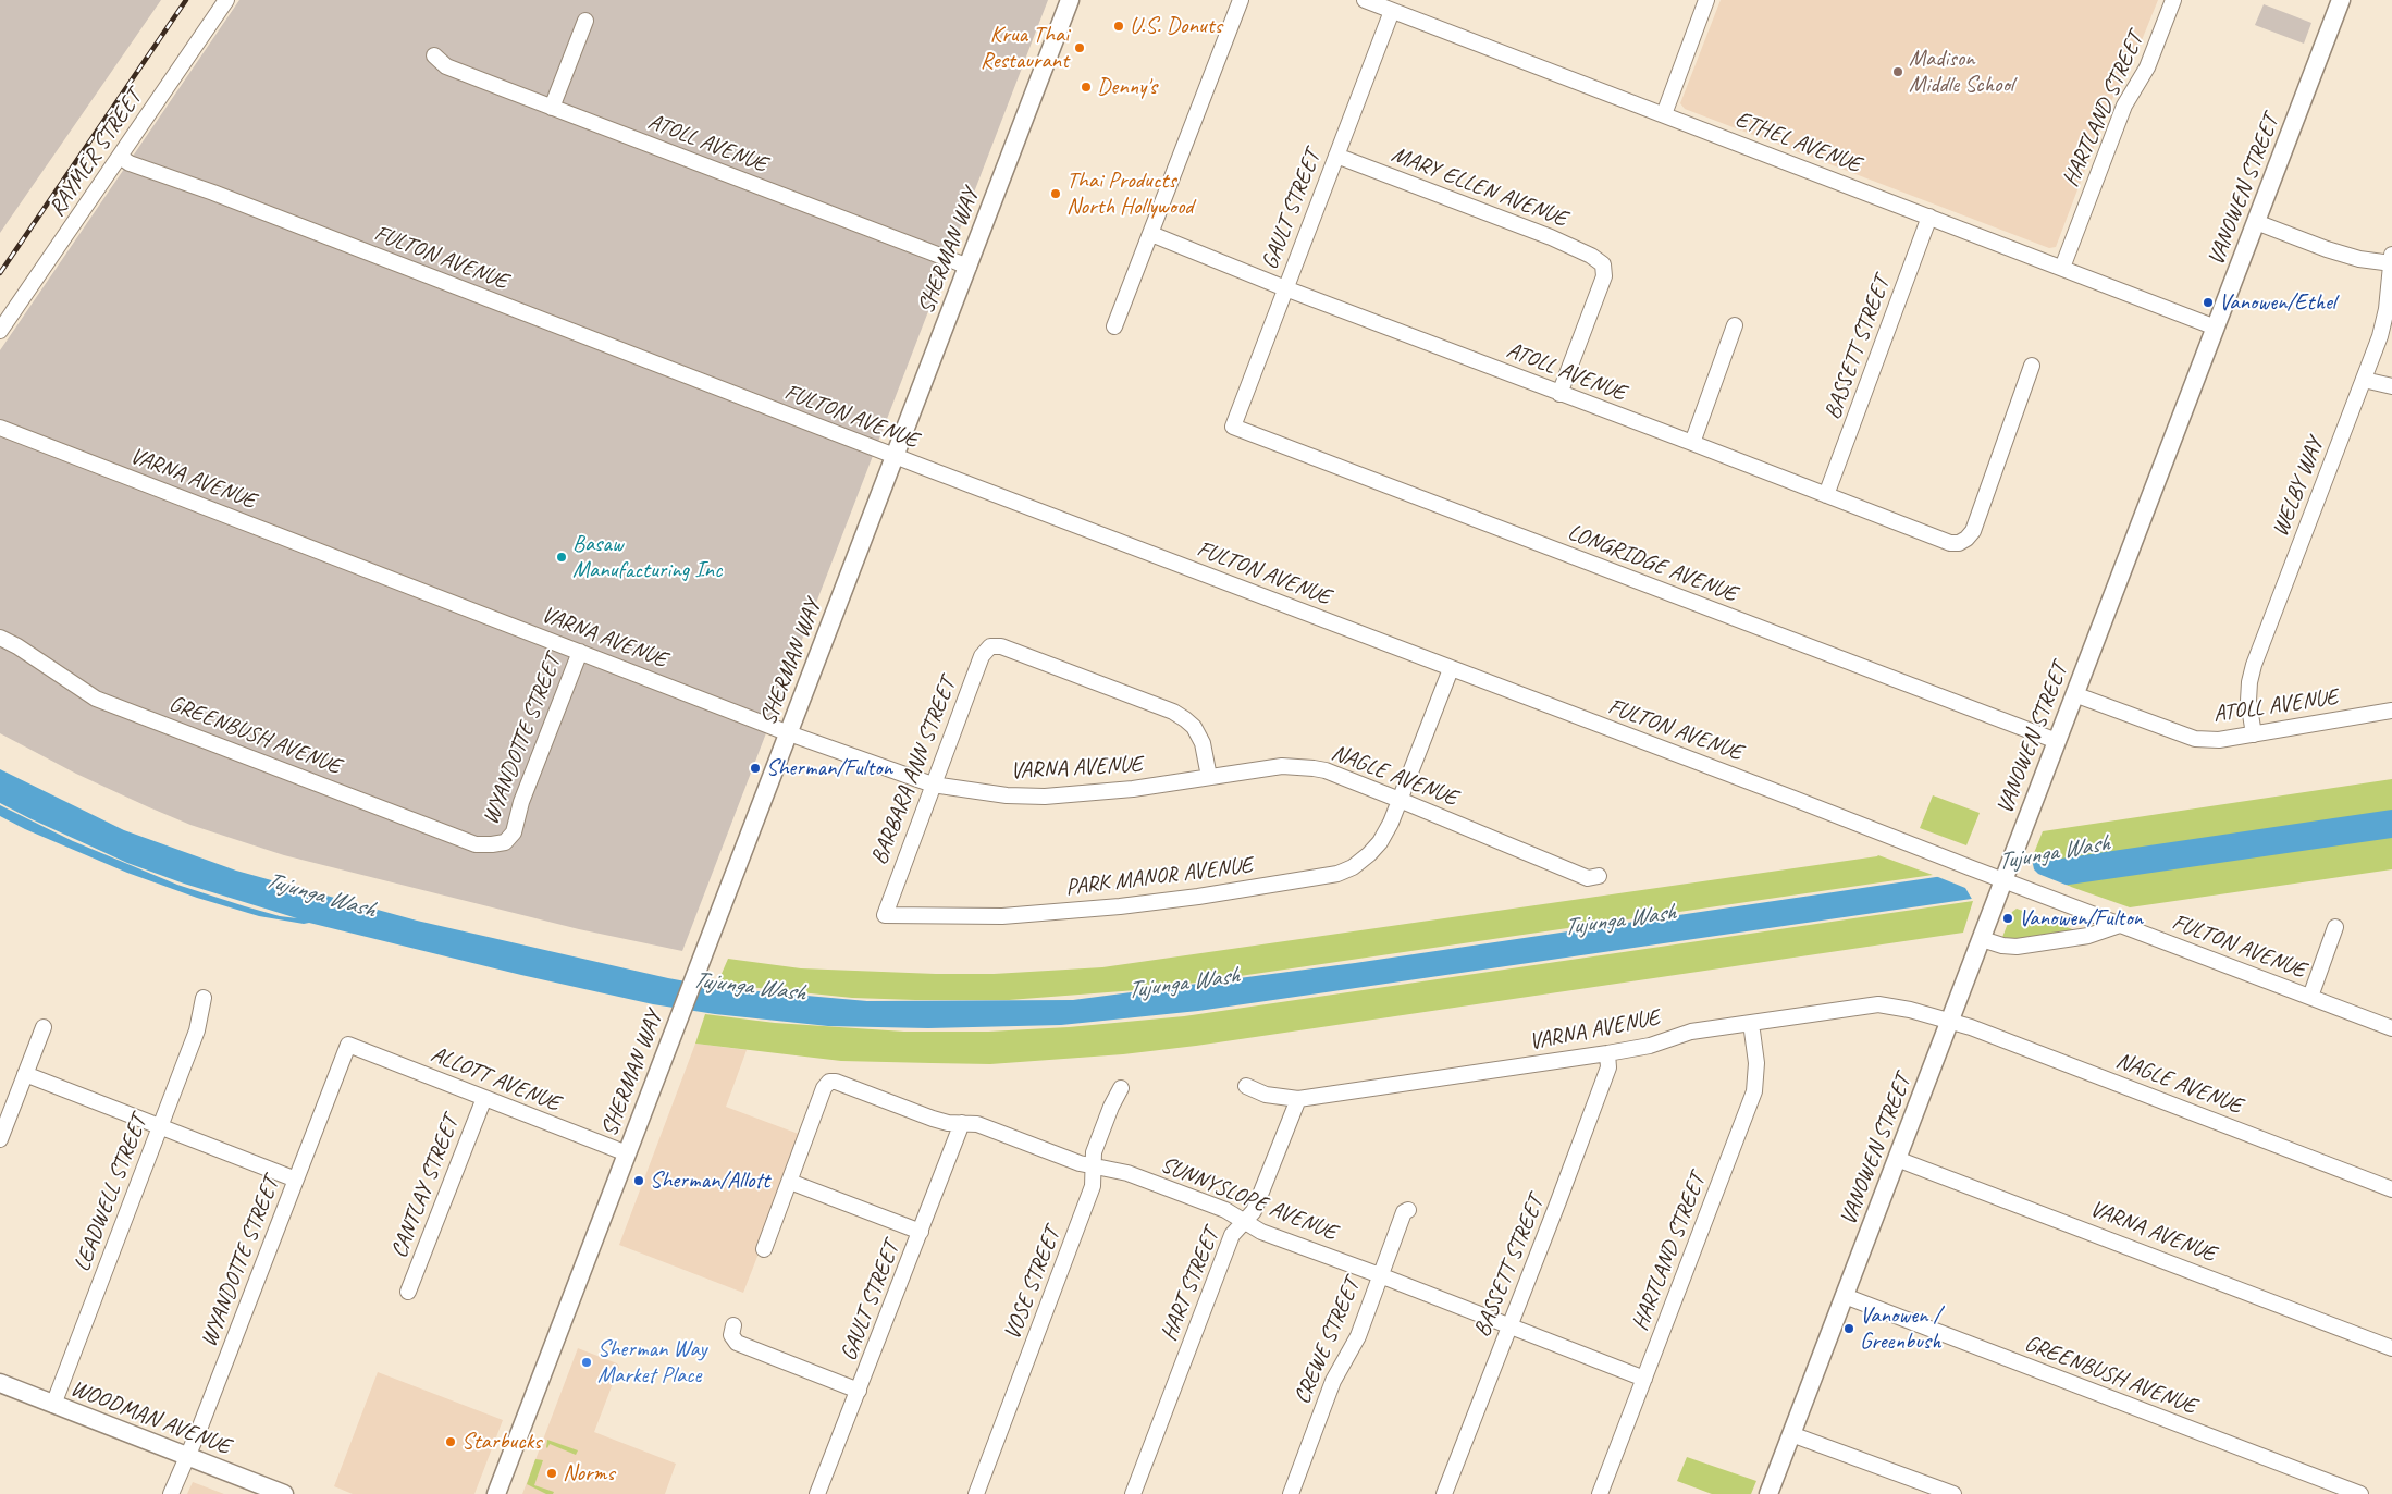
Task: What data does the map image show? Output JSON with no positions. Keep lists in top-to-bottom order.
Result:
{
  "streets": {
    "main road": ["VANOWEN STREET", "SHERMAN WAY", "WOODMAN AVENUE"],
    "street": [
      "HARTLAND STREET",
      "ETHEL AVENUE",
      "ATOLL AVENUE",
      "RAYMER STREET",
      "MARY ELLEN AVENUE",
      "GAULT STREET",
      "FULTON AVENUE",
      "BASSETT STREET",
      "VARNA AVENUE",
      "WELBY WAY",
      "LONGRIDGE AVENUE",
      "GREENBUSH AVENUE",
      "WYANDOTTE STREET",
      "BARBARA ANN STREET",
      "NAGLE AVENUE",
      "PARK MANOR AVENUE",
      "ALLOTT AVENUE",
      "CANTLAY STREET",
      "LEADWELL STREET",
      "SUNNYSLOPE AVENUE",
      "VOSE STREET",
      "HART STREET",
      "CREWE STREET"
    ]
  },
  "crossings": [
    ["HARTLAND STREET", "ETHEL AVENUE"],
    ["HARTLAND STREET", "VARNA AVENUE"],
    ["HARTLAND STREET", "SUNNYSLOPE AVENUE"],
    ["ETHEL AVENUE", "VANOWEN STREET"],
    ["ETHEL AVENUE", "GAULT STREET"],
    ["ETHEL AVENUE", "BASSETT STREET"],
    ["ATOLL AVENUE", "MARY ELLEN AVENUE"],
    ["ATOLL AVENUE", "VANOWEN STREET"],
    ["ATOLL AVENUE", "GAULT STREET"],
    ["ATOLL AVENUE", "SHERMAN WAY"],
    ["ATOLL AVENUE", "BASSETT STREET"],
    ["ATOLL AVENUE", "WELBY WAY"],
    ["RAYMER STREET", "FULTON AVENUE"],
    ["MARY ELLEN AVENUE", "GAULT STREET"],
    ["VANOWEN STREET", "FULTON AVENUE"],
    ["VANOWEN STREET", "VARNA AVENUE"],
    ["VANOWEN STREET", "LONGRIDGE AVENUE"],
    ["VANOWEN STREET", "GREENBUSH AVENUE"],
    ["VANOWEN STREET", "NAGLE AVENUE"],
    ["GAULT STREET", "LONGRIDGE AVENUE"],
    ["GAULT STREET", "SUNNYSLOPE AVENUE"],
    ["SHERMAN WAY", "FULTON AVENUE"],
    ["SHERMAN WAY", "VARNA AVENUE"],
    ["SHERMAN WAY", "ALLOTT AVENUE"],
    ["BASSETT STREET", "VARNA AVENUE"],
    ["BASSETT STREET", "SUNNYSLOPE AVENUE"],
    ["VARNA AVENUE", "WYANDOTTE STREET"],
    ["VARNA AVENUE", "BARBARA ANN STREET"],
    ["VARNA AVENUE", "NAGLE AVENUE"],
    ["VARNA AVENUE", "HART STREET"],
    ["GREENBUSH AVENUE", "WYANDOTTE STREET"],
    ["WYANDOTTE STREET", "ALLOTT AVENUE"],
    ["WYANDOTTE STREET", "WOODMAN AVENUE"],
    ["BARBARA ANN STREET", "NAGLE AVENUE"],
    ["BARBARA ANN STREET", "PARK MANOR AVENUE"],
    ["NAGLE AVENUE", "PARK MANOR AVENUE"],
    ["ALLOTT AVENUE", "CANTLAY STREET"],
    ["LEADWELL STREET", "WOODMAN AVENUE"],
    ["SUNNYSLOPE AVENUE", "VOSE STREET"],
    ["SUNNYSLOPE AVENUE", "HART STREET"],
    ["SUNNYSLOPE AVENUE", "CREWE STREET"]
  ],
  "water": ["Tujunga Wash"],
  "places": [
    "U.S. Donuts",
    "Krua Thai Restaurant",
    "Madison Middle School",
    "Denny's",
    "Thai Products North Hollywood",
    "Vanowen/Ethel",
    "Basaw Manufacturing Inc",
    "Sherman/Fulton",
    "Vanowen/Fulton",
    "Sherman/Allott",
    "Vanowen / Greenbush",
    "Sherman Way Market Place",
    "Starbucks",
    "Norms"
  ]
}
